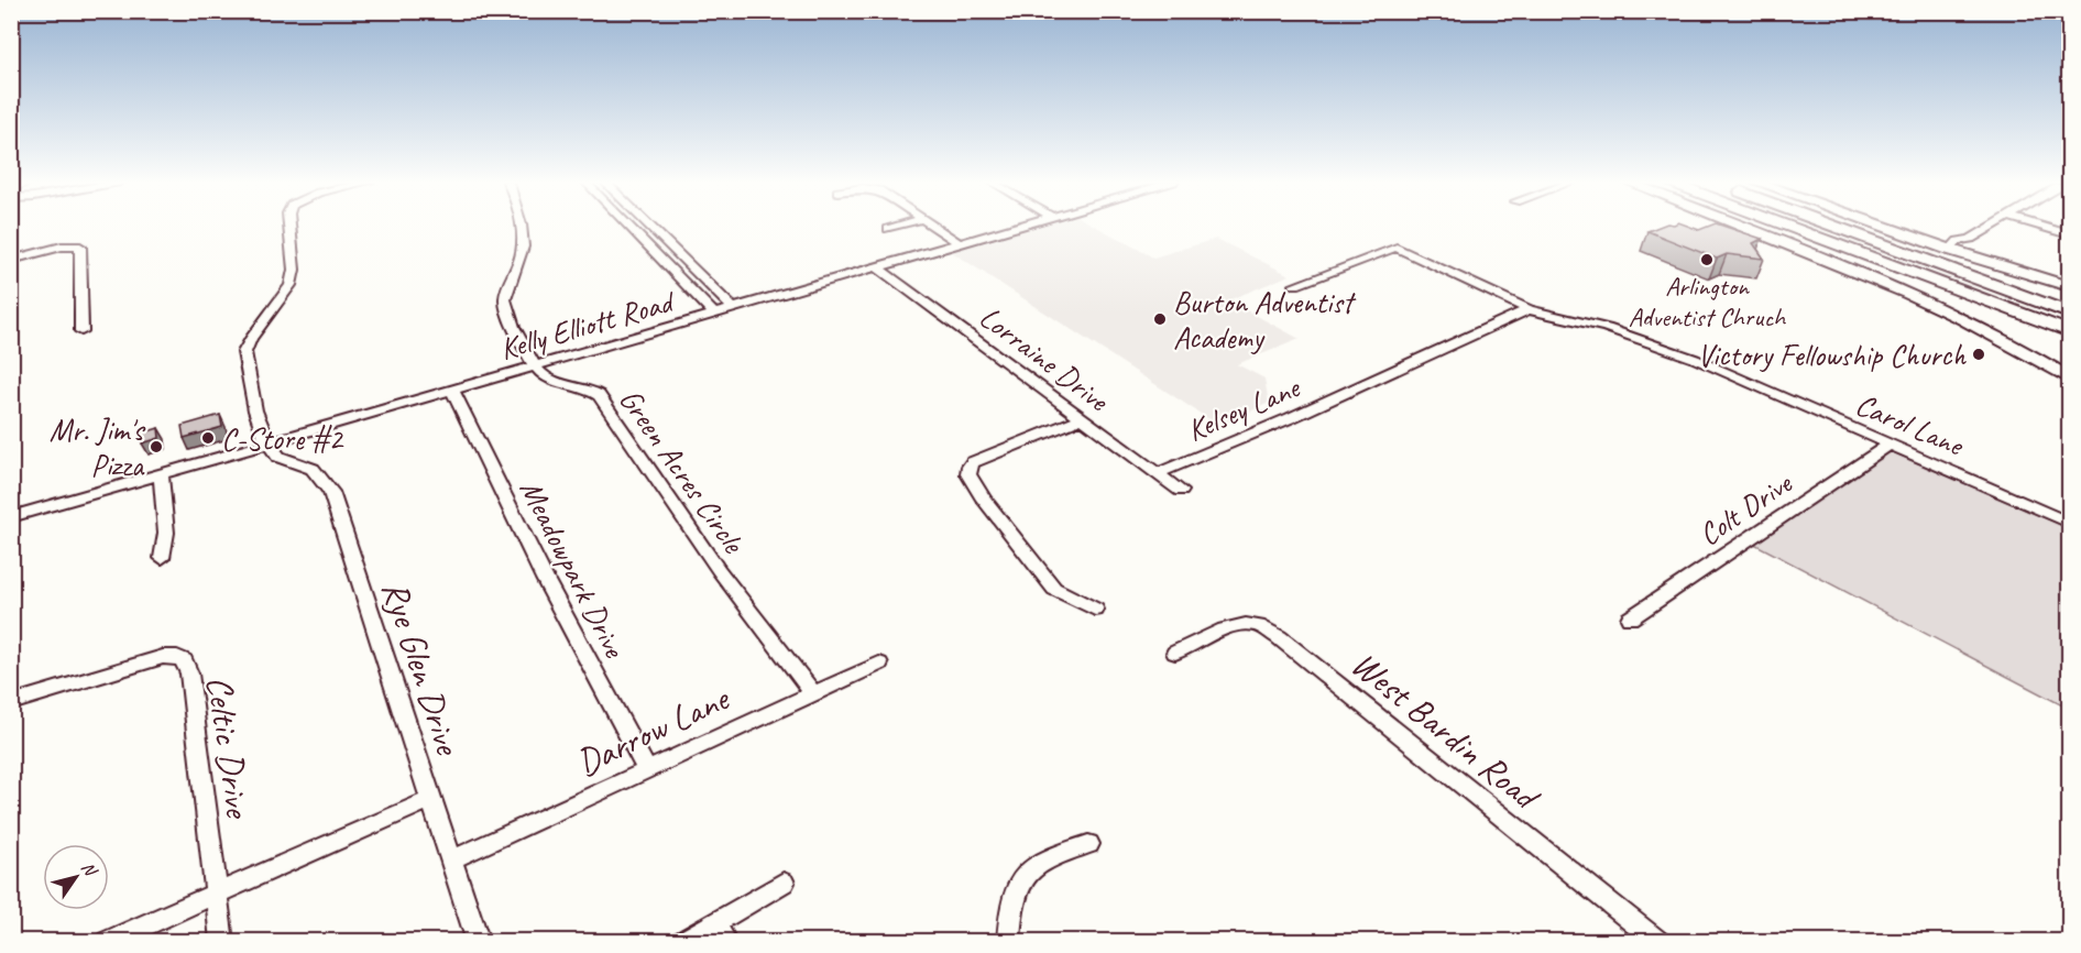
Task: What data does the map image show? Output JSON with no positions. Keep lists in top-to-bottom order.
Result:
{
  "streets": {
    "street": [
      "Kelly Elliott Road",
      "Lorraine Drive",
      "Kelsey Lane",
      "Carol Lane",
      "Green Acres Circle",
      "Colt Drive",
      "Meadowpark Drive",
      "Rye Glen Drive",
      "West Bardin Road",
      "Darrow Lane",
      "Celtic Drive"
    ]
  },
  "crossings": [
    ["Kelly Elliott Road", "Lorraine Drive"],
    ["Kelly Elliott Road", "Green Acres Circle"],
    ["Kelly Elliott Road", "Meadowpark Drive"],
    ["Kelly Elliott Road", "Rye Glen Drive"],
    ["Lorraine Drive", "Kelsey Lane"],
    ["Kelsey Lane", "Carol Lane"],
    ["Carol Lane", "Colt Drive"],
    ["Green Acres Circle", "Darrow Lane"],
    ["Meadowpark Drive", "Darrow Lane"],
    ["Rye Glen Drive", "Darrow Lane"]
  ],
  "places": [
    "Arlington Adventist Chruch",
    "Burton Adventist Academy",
    "Victory Fellowship Church",
    "C-Store #2",
    "Mr. Jim's Pizza"
  ],
  "north": "top right"
}
